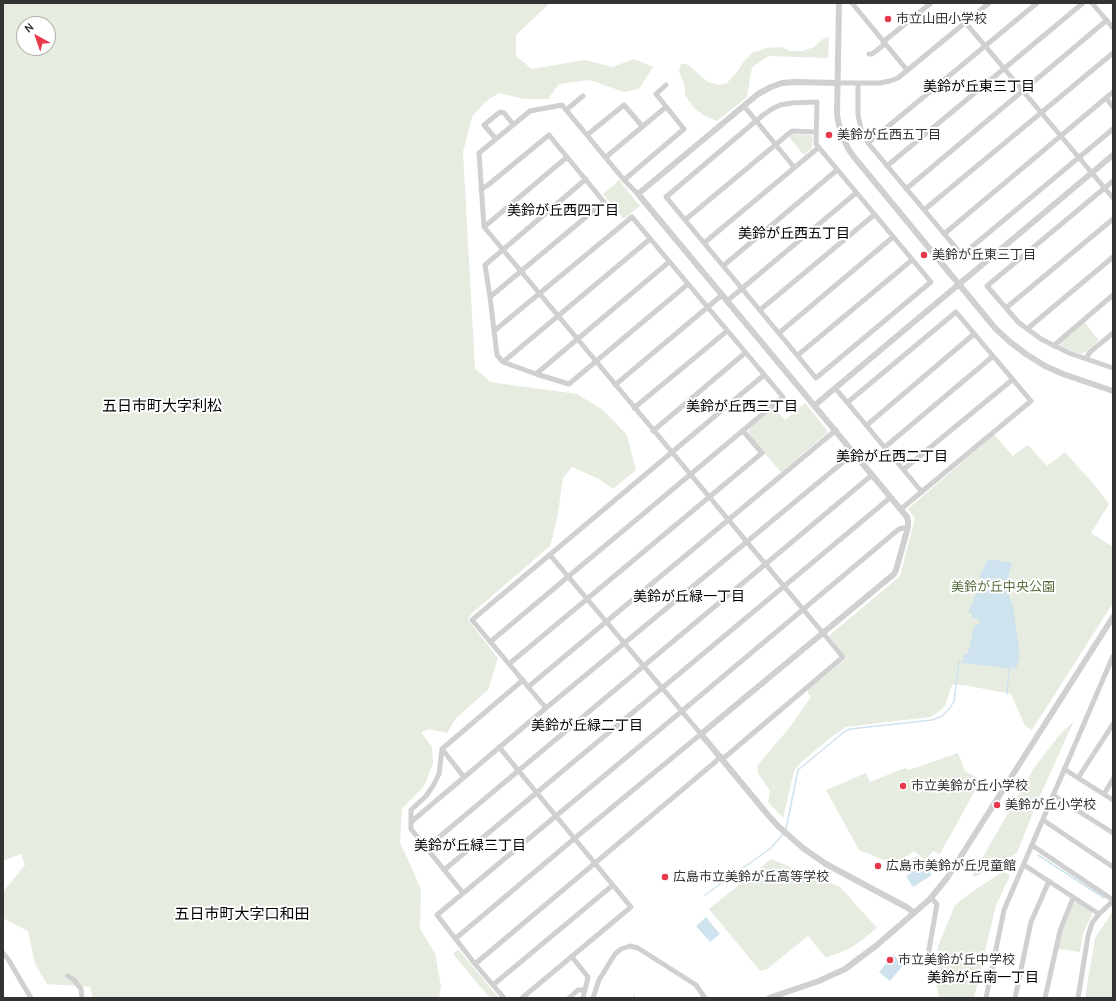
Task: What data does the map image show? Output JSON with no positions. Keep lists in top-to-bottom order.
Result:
{
  "districts": [
    "美鈴が丘東三丁目",
    "美鈴が丘西四丁目",
    "美鈴が丘西五丁目",
    "五日市町大字利松",
    "美鈴が丘西三丁目",
    "美鈴が丘西二丁目",
    "美鈴が丘緑一丁目",
    "美鈴が丘緑二丁目",
    "美鈴が丘緑三丁目",
    "五日市町大字口和田",
    "美鈴が丘南一丁目"
  ],
  "parks": ["美鈴が丘中央公園"],
  "places": [
    "市立山田小学校",
    "美鈴が丘西五丁目",
    "美鈴が丘東三丁目",
    "市立美鈴が丘小学校",
    "美鈴が丘小学校",
    "広島市美鈴が丘児童館",
    "広島市立美鈴が丘高等学校",
    "市立美鈴が丘中学校"
  ],
  "north": "top left"
}
